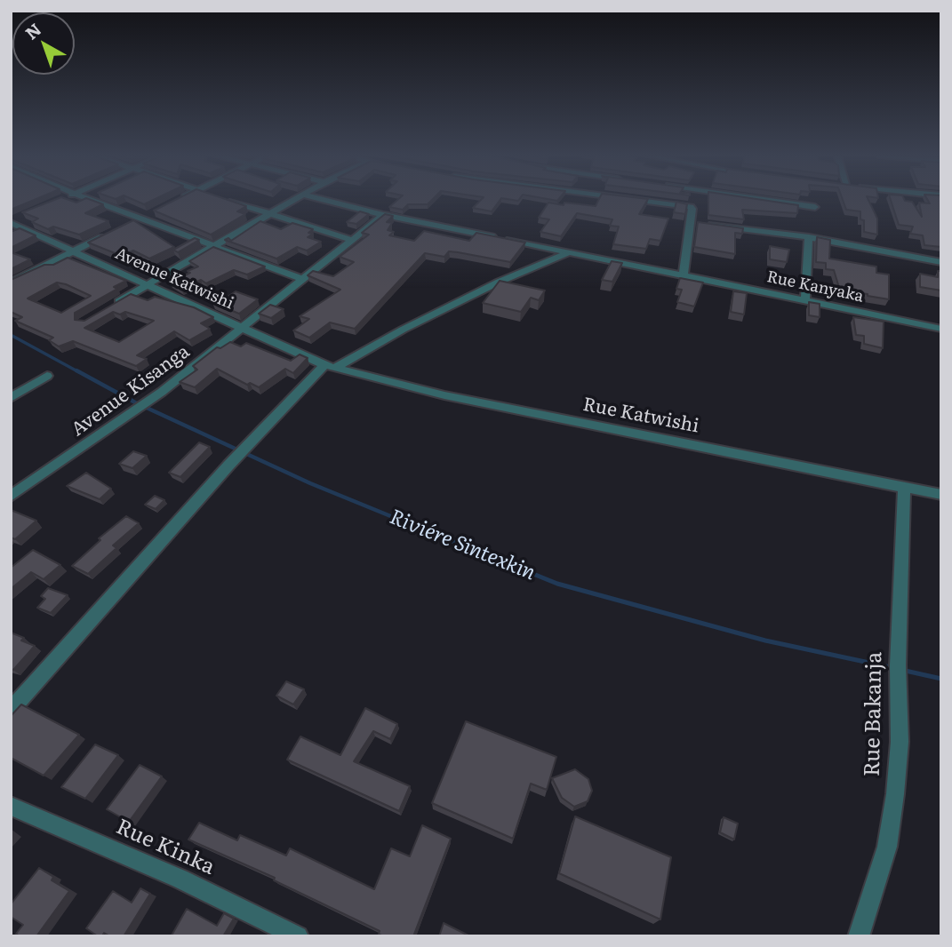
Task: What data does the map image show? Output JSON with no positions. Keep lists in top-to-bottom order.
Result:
{
  "streets": {
    "street": [
      "Avenue Katwishi",
      "Rue Kanyaka",
      "Avenue Kisanga",
      "Rue Katwishi",
      "Rue Bakanja",
      "Rue Kinka"
    ]
  },
  "crossings": [
    ["Avenue Katwishi", "Avenue Kisanga"],
    ["Avenue Katwishi", "Rue Katwishi"],
    ["Rue Kanyaka", "Avenue Kisanga"],
    ["Rue Katwishi", "Rue Bakanja"]
  ],
  "water": ["Riviére Sintexkin"],
  "north": "top left"
}
